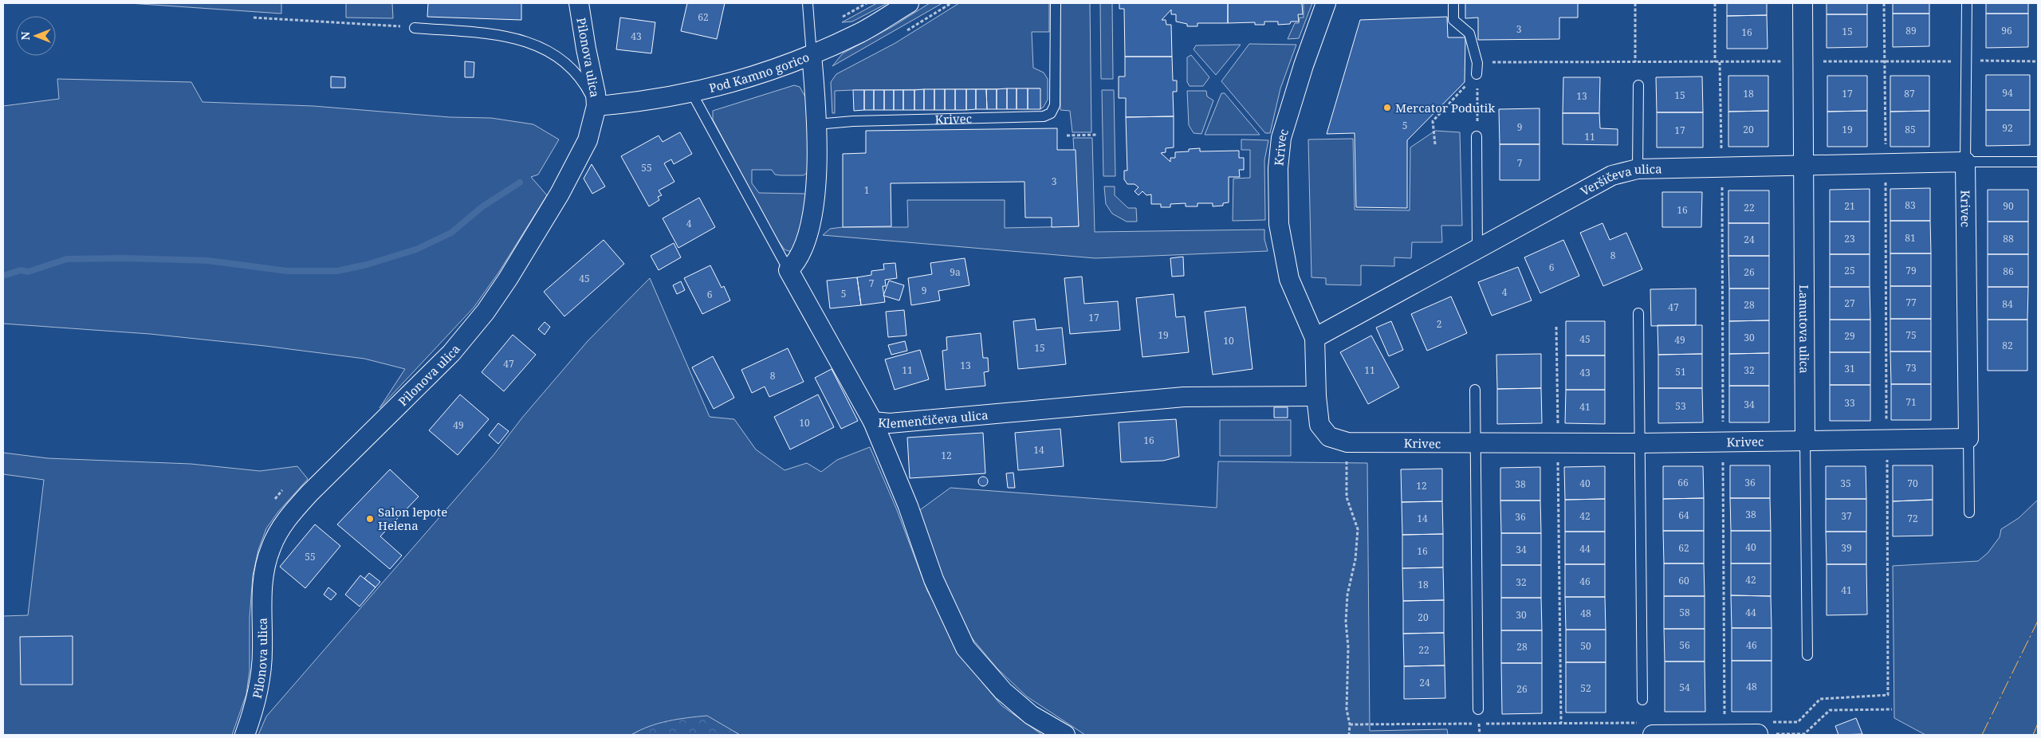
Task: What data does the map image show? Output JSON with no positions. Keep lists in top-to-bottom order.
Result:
{
  "streets": {
    "street": [
      "Pilonova ulica",
      "Pod Kamno gorico",
      "Krivec",
      "Veršičeva ulica",
      "Lamutova ulica",
      "Klemenčičeva ulica"
    ]
  },
  "crossings": [
    ["Pilonova ulica", "Pod Kamno gorico"],
    ["Krivec", "Veršičeva ulica"],
    ["Krivec", "Lamutova ulica"],
    ["Krivec", "Klemenčičeva ulica"],
    ["Veršičeva ulica", "Lamutova ulica"]
  ],
  "places": ["Mercator Podutik", "Salon lepote Helena"],
  "house_numbers": [
    "62",
    "3",
    "89",
    "96",
    "15",
    "16",
    "43",
    "94",
    "18",
    "17",
    "87",
    "15",
    "13",
    "5",
    "9",
    "92",
    "20",
    "19",
    "85",
    "17",
    "11",
    "7",
    "55",
    "3",
    "1",
    "83",
    "21",
    "90",
    "22",
    "16",
    "4",
    "81",
    "23",
    "88",
    "24",
    "8",
    "6",
    "25",
    "79",
    "86",
    "9a",
    "26",
    "45",
    "7",
    "9",
    "4",
    "5",
    "6",
    "77",
    "27",
    "84",
    "28",
    "47",
    "17",
    "2",
    "19",
    "75",
    "29",
    "30",
    "45",
    "49",
    "10",
    "82",
    "15",
    "47",
    "13",
    "73",
    "31",
    "11",
    "11",
    "32",
    "51",
    "43",
    "8",
    "71",
    "33",
    "34",
    "53",
    "41",
    "10",
    "49",
    "16",
    "14",
    "12",
    "66",
    "36",
    "40",
    "35",
    "70",
    "38",
    "12",
    "38",
    "64",
    "42",
    "37",
    "36",
    "14",
    "72",
    "40",
    "62",
    "39",
    "44",
    "34",
    "16",
    "55",
    "42",
    "60",
    "46",
    "32",
    "18",
    "41",
    "58",
    "44",
    "48",
    "30",
    "20",
    "56",
    "46",
    "50",
    "28",
    "22",
    "24",
    "48",
    "54",
    "52",
    "26"
  ],
  "north": "left"
}
